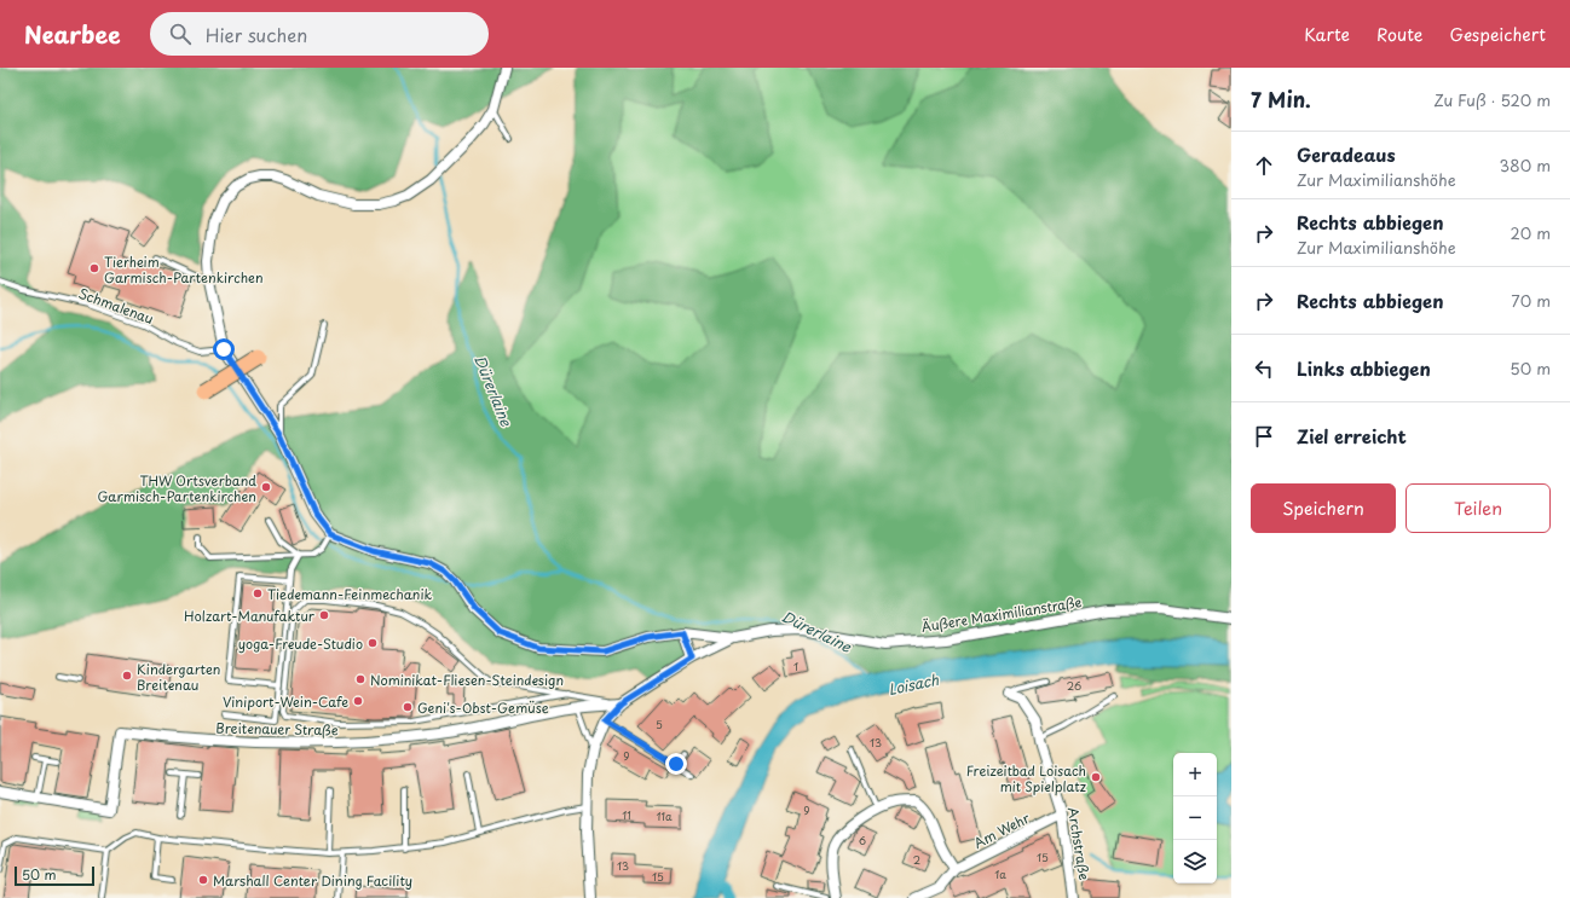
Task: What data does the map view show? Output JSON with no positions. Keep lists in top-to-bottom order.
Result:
{
  "streets": {
    "street": [
      "Äußere Maximilianstraße",
      "Breitenauer Straße",
      "Am Wehr",
      "Archstraße"
    ],
    "lane": ["Schmalenau"]
  },
  "crossings": [
    ["Äußere Maximilianstraße", "Breitenauer Straße"],
    ["Am Wehr", "Archstraße"]
  ],
  "water": ["Dürerlaine", "Loisach"],
  "places": [
    "Tierheim Garmisch-Partenkirchen",
    "THW Ortsverband Garmisch-Partenkirchen",
    "Tiedemann-Feinmechanik",
    "Holzart-Manufaktur",
    "yoga-Freude-Studio",
    "Kindergarten Breitenau",
    "Nominikat-Fliesen-Steindesign",
    "Viniport-Wein-Cafe",
    "Geni's-Obst-Gemüse",
    "Freizeitbad Loisach mit Spielplatz",
    "Marshall Center Dining Facility"
  ],
  "house_numbers": [
    "1",
    "26",
    "5",
    "13",
    "9",
    "9",
    "11",
    "11a",
    "6",
    "15",
    "2",
    "13",
    "1a",
    "15"
  ],
  "scale_bar": "50 m",
  "page": {
    "header": "Nearbee",
    "search": "Hier suchen",
    "nav": ["Karte", "Route", "Gespeichert"],
    "heading": ["7 Min.", "Zu Fuß · 520 m"],
    "list": [
      ["Geradeaus", "Zur Maximilianshöhe", "380 m"],
      ["Rechts abbiegen", "Zur Maximilianshöhe", "20 m"],
      ["Rechts abbiegen", "70 m"],
      ["Links abbiegen", "50 m"],
      "Ziel erreicht"
    ],
    "buttons": ["Speichern", "Teilen"],
    "map_buttons": ["+", "−"],
    "scale": "50 m"
  }
}
